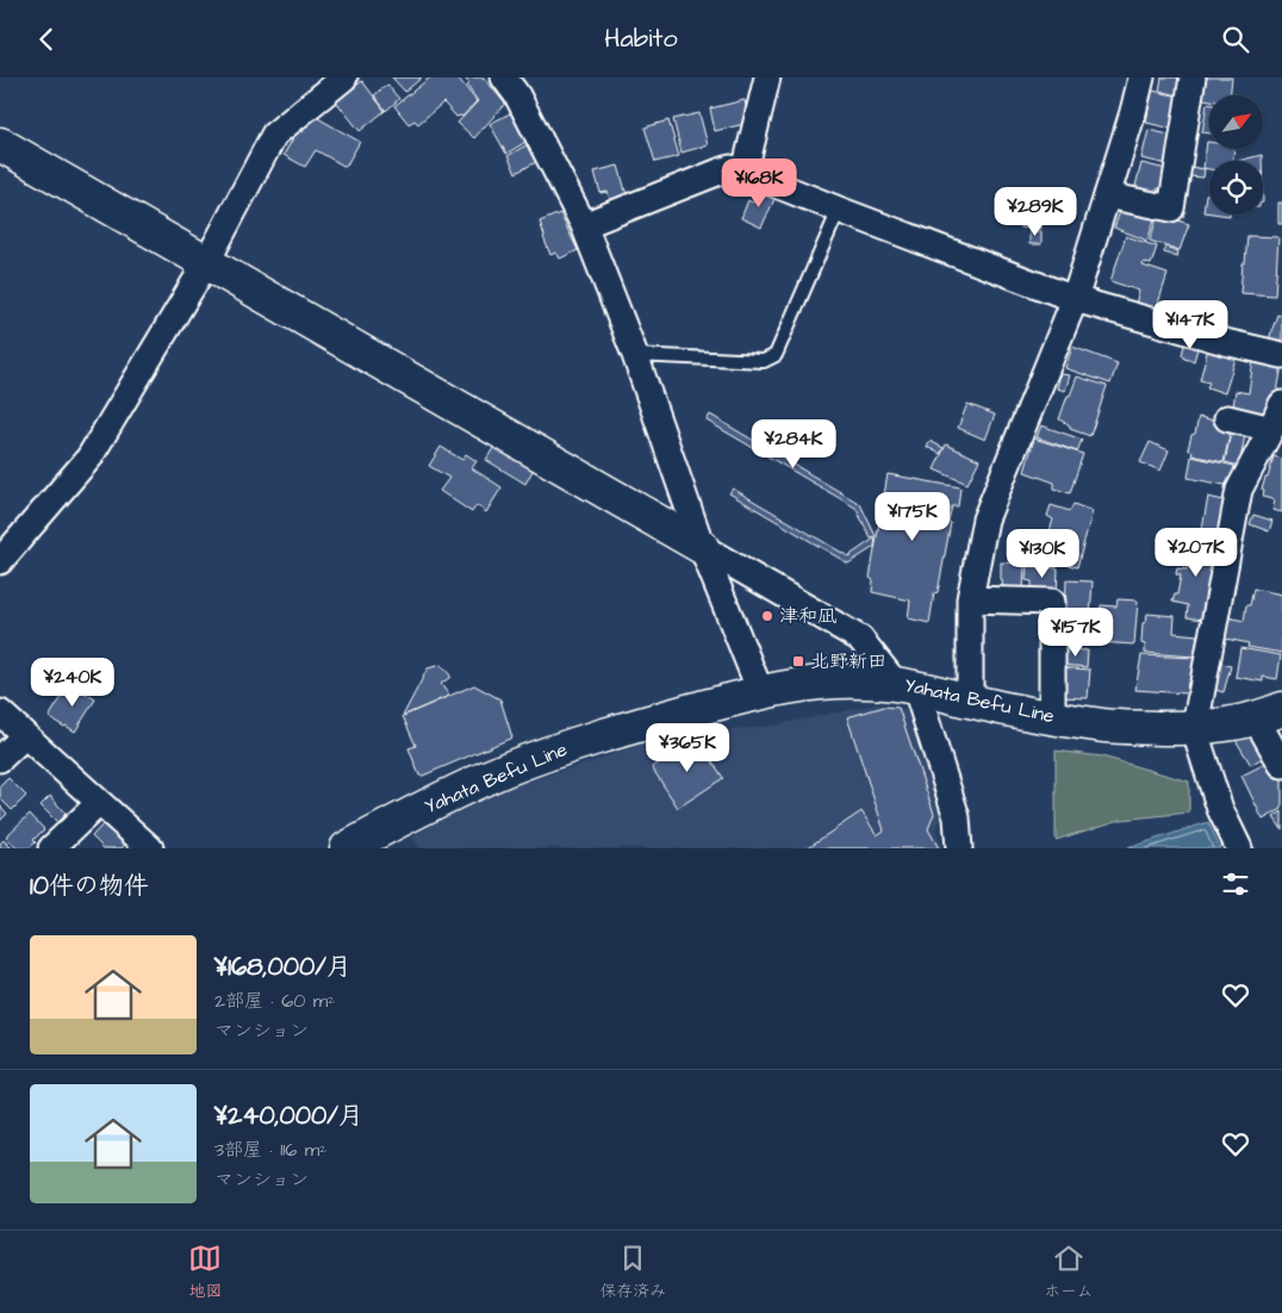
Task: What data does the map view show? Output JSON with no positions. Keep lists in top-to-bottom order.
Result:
{
  "streets": {
    "main road": ["Yahata Befu Line"]
  },
  "places": {
    "other": ["津和凪"],
    "transit": ["北野新田"]
  },
  "north": "top right",
  "page": {
    "header": "Habito",
    "price": [
      "¥168K",
      "¥289K",
      "¥147K",
      "¥284K",
      "¥175K",
      "¥207K",
      "¥130K",
      "¥157K",
      "¥240K",
      "¥365K"
    ],
    "heading": "10件の物件",
    "list": [
      {
        "name": "¥168,000/月",
        "note": "2部屋 · 60 m² · マンション"
      },
      {
        "name": "¥240,000/月",
        "note": "3部屋 · 116 m² · マンション"
      }
    ],
    "tabs": ["地図", "保存済み", "ホーム"]
  }
}
